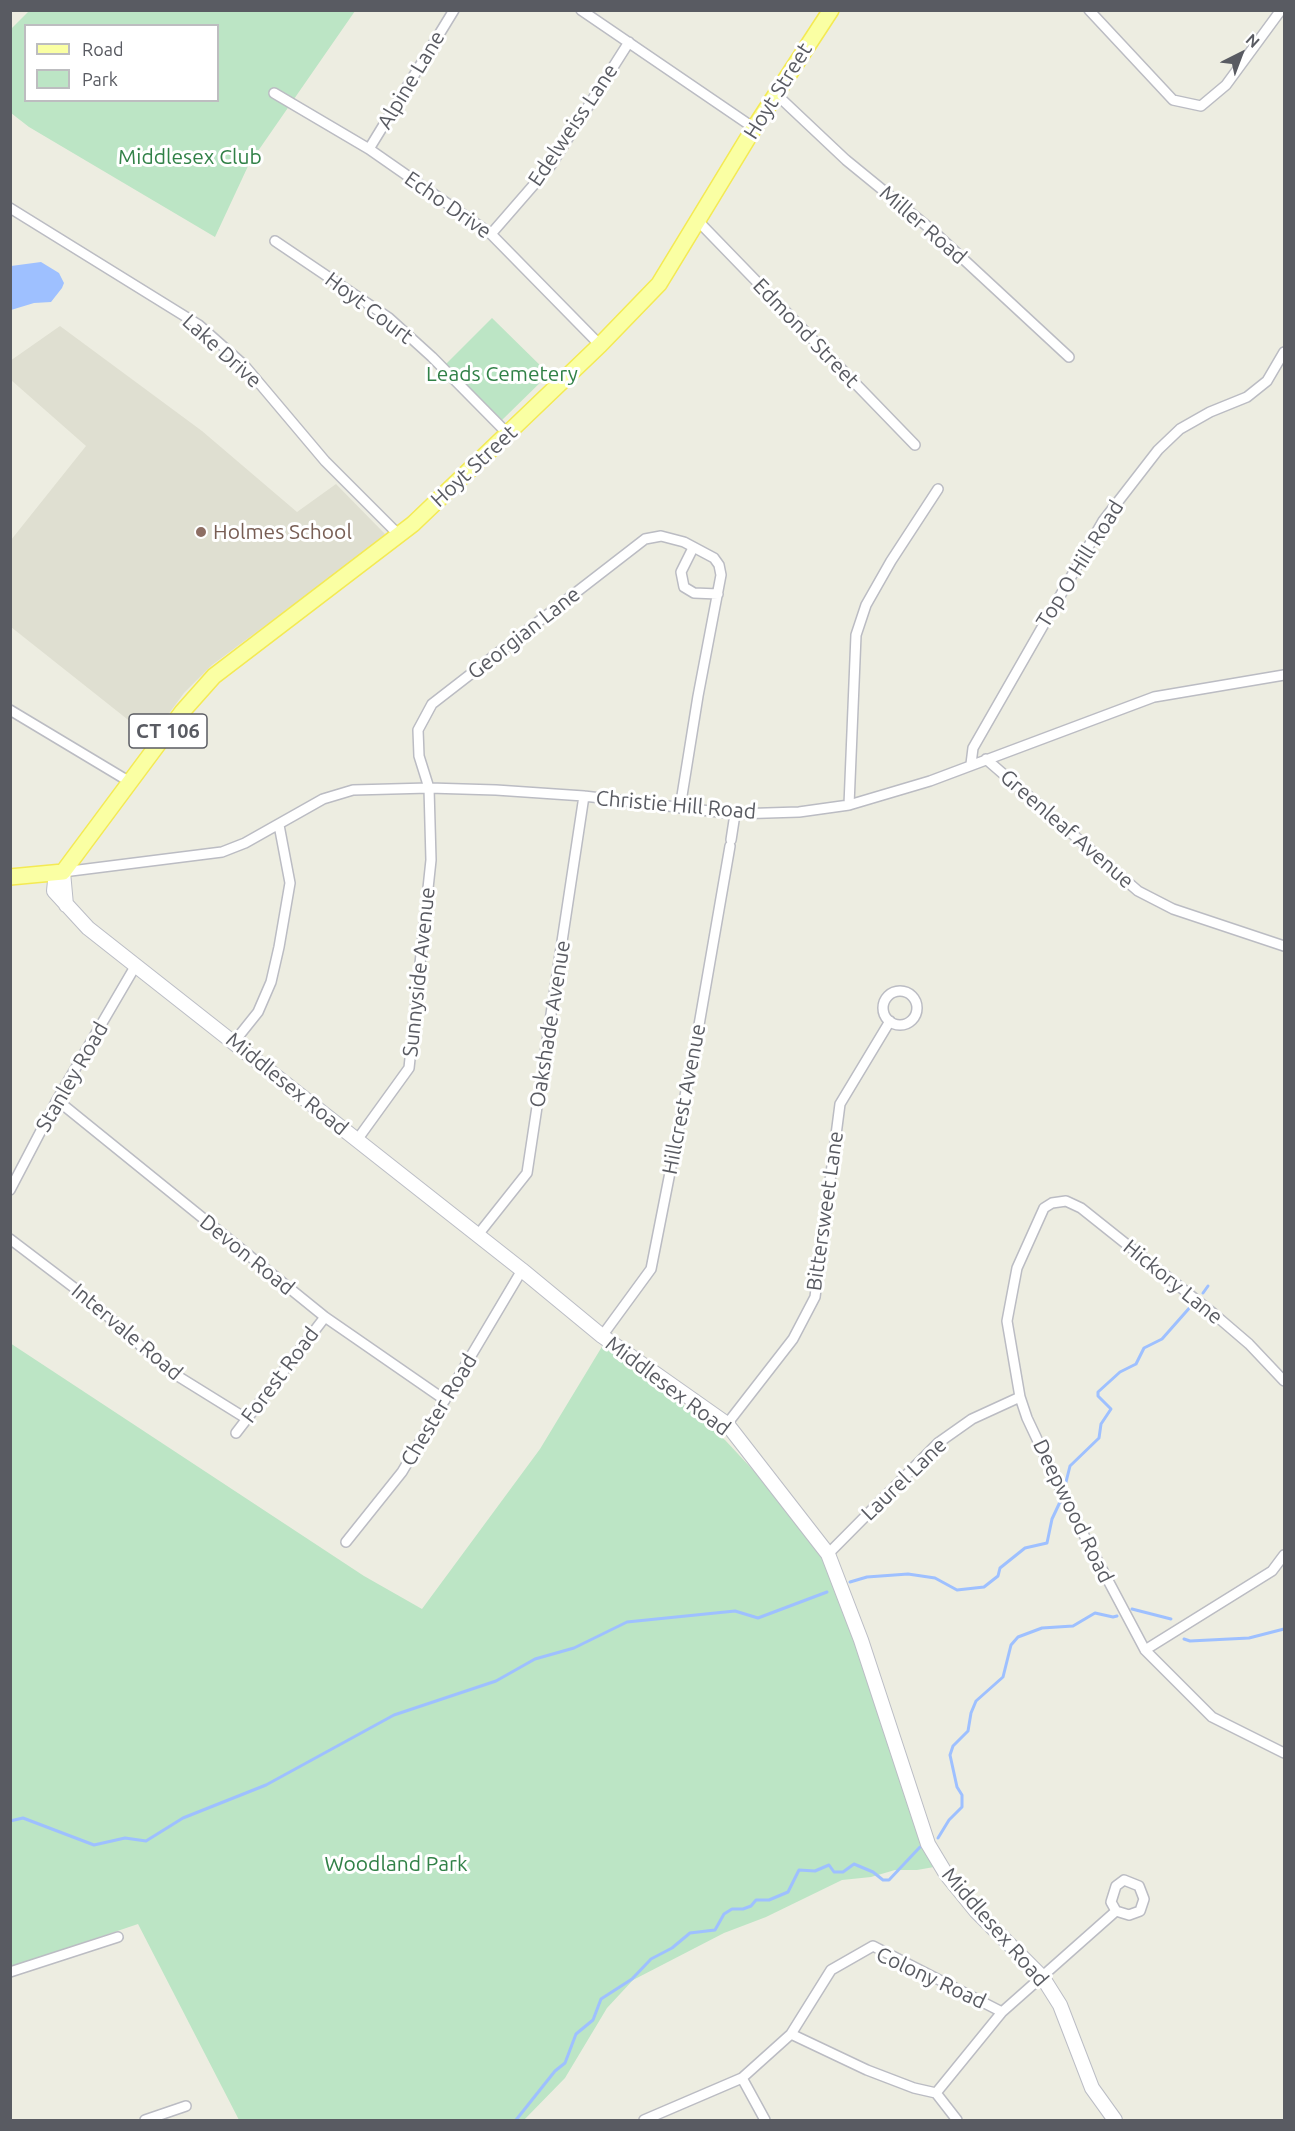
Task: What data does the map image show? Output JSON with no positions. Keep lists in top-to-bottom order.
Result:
{
  "streets": {
    "main road": ["Hoyt Street", "CT 106"],
    "street": [
      "Alpine Lane",
      "Edelweiss Lane",
      "Echo Drive",
      "Miller Road",
      "Hoyt Court",
      "Edmond Street",
      "Lake Drive",
      "Top O Hill Road",
      "Georgian Lane",
      "Christie Hill Road",
      "Greenleaf Avenue",
      "Sunnyside Avenue",
      "Oakshade Avenue",
      "Stanley Road",
      "Middlesex Road",
      "Hillcrest Avenue",
      "Bittersweet Lane",
      "Devon Road",
      "Hickory Lane",
      "Intervale Road",
      "Forest Road",
      "Chester Road",
      "Laurel Lane",
      "Deepwood Road",
      "Colony Road"
    ]
  },
  "crossings": [
    ["Alpine Lane", "Echo Drive"],
    ["Hoyt Street", "Echo Drive"],
    ["Hoyt Street", "Miller Road"],
    ["Hoyt Street", "Hoyt Court"],
    ["Hoyt Street", "Edmond Street"],
    ["Hoyt Street", "Lake Drive"],
    ["Hoyt Street", "Christie Hill Road"],
    ["Hoyt Street", "Middlesex Road"],
    ["Edelweiss Lane", "Echo Drive"],
    ["Top O Hill Road", "Christie Hill Road"],
    ["Georgian Lane", "Christie Hill Road"],
    ["Georgian Lane", "Sunnyside Avenue"],
    ["Christie Hill Road", "Greenleaf Avenue"],
    ["Christie Hill Road", "Sunnyside Avenue"],
    ["Christie Hill Road", "Oakshade Avenue"],
    ["Christie Hill Road", "Middlesex Road"],
    ["Christie Hill Road", "Hillcrest Avenue"],
    ["Sunnyside Avenue", "Middlesex Road"],
    ["Oakshade Avenue", "Middlesex Road"],
    ["Stanley Road", "Middlesex Road"],
    ["Stanley Road", "Devon Road"],
    ["Middlesex Road", "Hillcrest Avenue"],
    ["Middlesex Road", "Bittersweet Lane"],
    ["Middlesex Road", "Chester Road"],
    ["Middlesex Road", "Laurel Lane"],
    ["Middlesex Road", "Colony Road"],
    ["Devon Road", "Forest Road"],
    ["Devon Road", "Chester Road"],
    ["Hickory Lane", "Deepwood Road"],
    ["Intervale Road", "Forest Road"],
    ["Laurel Lane", "Deepwood Road"]
  ],
  "parks": ["Middlesex Club", "Leads Cemetery", "Woodland Park"],
  "places": ["Holmes School"],
  "legend": ["Road", "Park"],
  "north": "top right"
}
